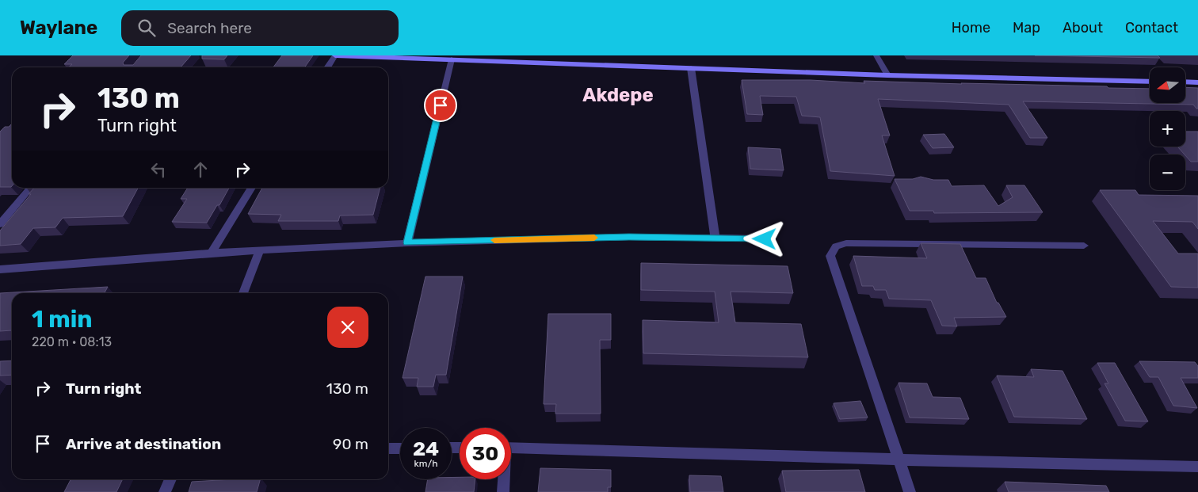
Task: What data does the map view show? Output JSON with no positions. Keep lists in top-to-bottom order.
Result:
{
  "districts": ["Akdepe"],
  "north": "left",
  "page": {
    "header": "Waylane",
    "search": "Search here",
    "nav": [
      "Home",
      "Map",
      "About",
      "Contact"
    ],
    "map_buttons": ["+", "−"],
    "turn": ["130 m", "Turn right"],
    "heading": ["1 min", "220 m · 08:13"],
    "list": [
      {
        "name": "Turn right",
        "value": "130 m"
      },
      {
        "name": "Arrive at destination",
        "value": "90 m"
      }
    ],
    "speed": "24 km/h",
    "limit": "30"
  }
}
